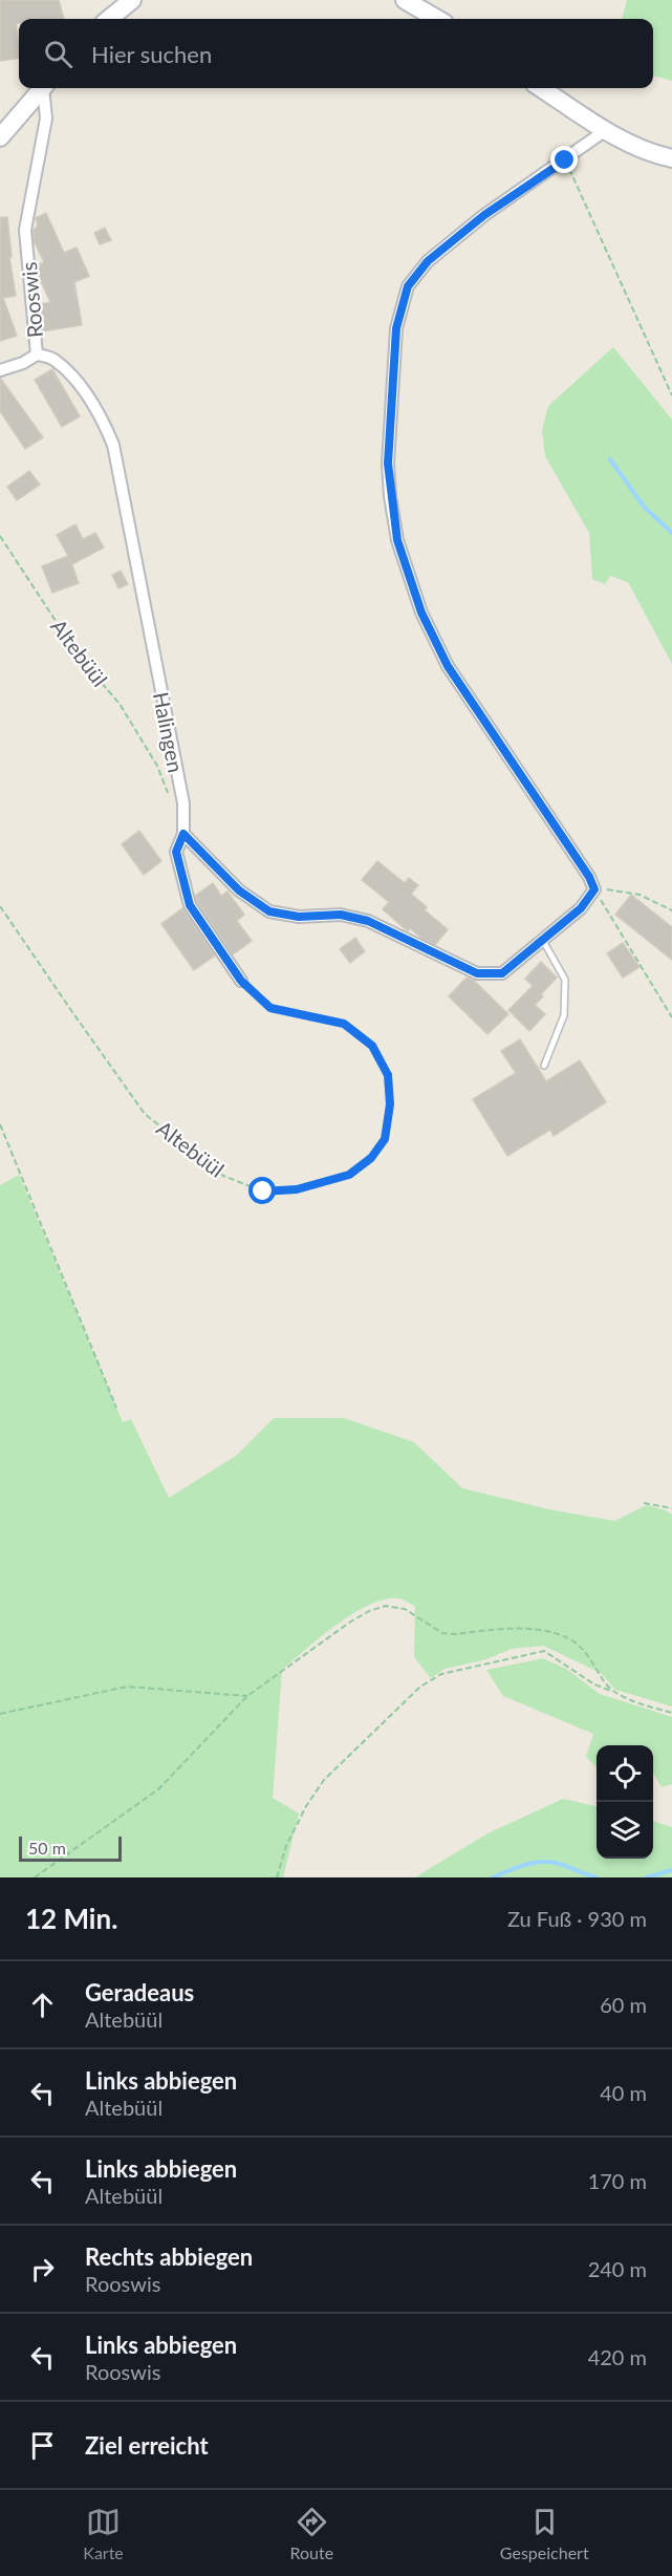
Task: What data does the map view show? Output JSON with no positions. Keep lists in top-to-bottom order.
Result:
{
  "streets": {
    "street": ["Rooswis", "Halingen"],
    "path": ["Altebüül"]
  },
  "crossings": [
    ["Rooswis", "Halingen"]
  ],
  "scale_bar": "50 m",
  "page": {
    "search": "Hier suchen",
    "scale": "50 m",
    "heading": ["12 Min.", "Zu Fuß · 930 m"],
    "list": [
      ["Geradeaus", "Altebüül", "60 m"],
      ["Links abbiegen", "Altebüül", "40 m"],
      ["Links abbiegen", "Altebüül", "170 m"],
      ["Rechts abbiegen", "Rooswis", "240 m"],
      ["Links abbiegen", "Rooswis", "420 m"],
      "Ziel erreicht"
    ],
    "nav": ["Karte", "Route", "Gespeichert"]
  }
}
